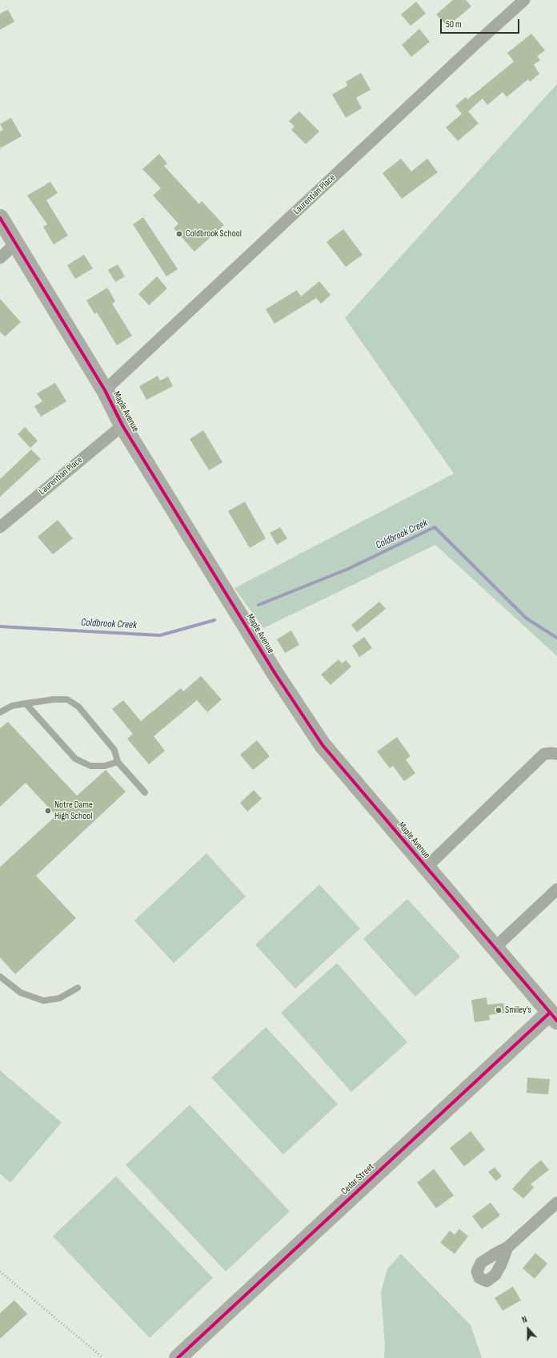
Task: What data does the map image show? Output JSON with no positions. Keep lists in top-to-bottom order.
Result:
{
  "streets": {
    "main road": ["Maple Avenue", "Cedar Street"],
    "street": ["Laurentian Place"]
  },
  "crossings": [
    ["Laurentian Place", "Maple Avenue"],
    ["Maple Avenue", "Cedar Street"]
  ],
  "water": ["Coldbrook Creek"],
  "places": ["Coldbrook School", "Notre Dame High School", "Smiley’s"],
  "scale_bar": "50 m",
  "north": "top"
}
